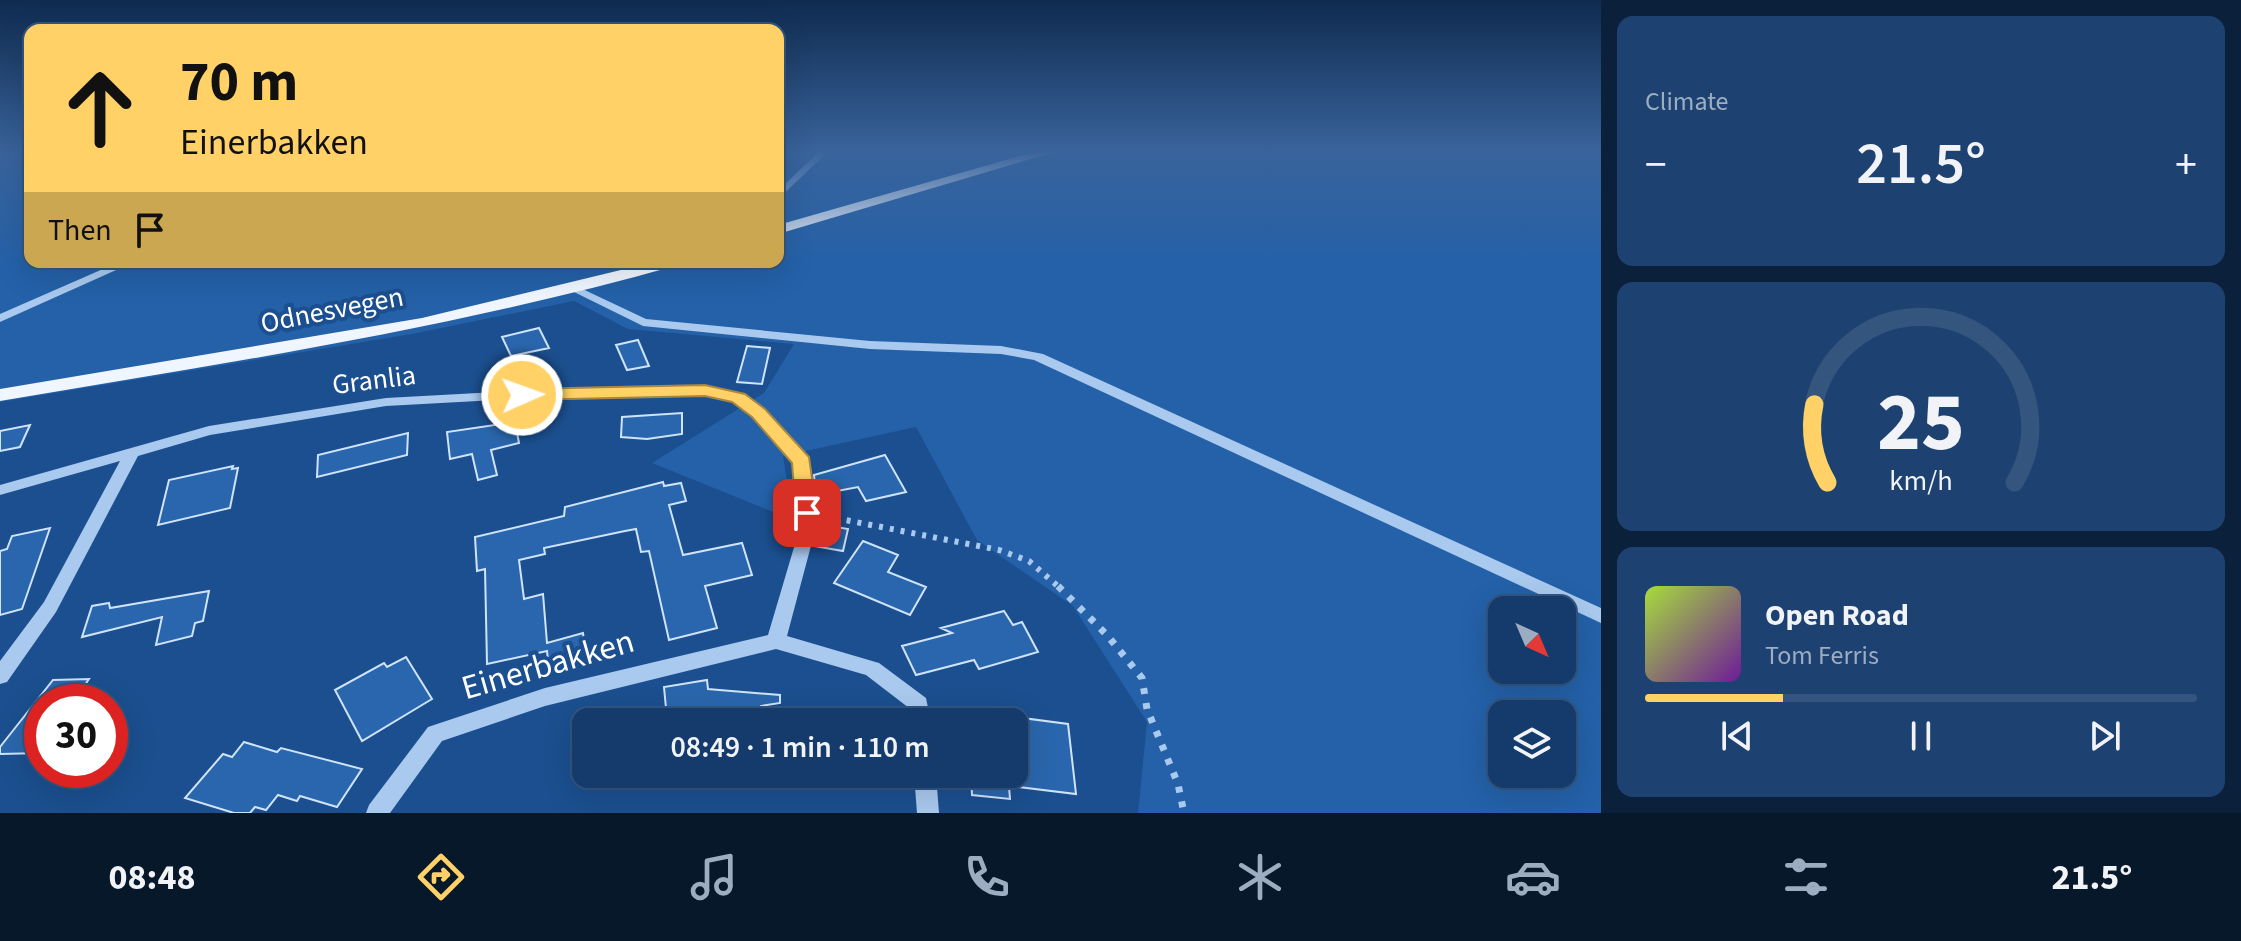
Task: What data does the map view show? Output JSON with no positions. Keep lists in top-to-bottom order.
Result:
{
  "streets": {
    "main road": ["Odnesvegen"],
    "street": ["Granlia", "Einerbakken"]
  },
  "north": "bottom right",
  "page": {
    "tile": "Climate",
    "turn": ["70 m", "Einerbakken"],
    "heat": ["−", "21.5°", "+"],
    "then": "Then",
    "song": ["Open Road", "Tom Ferris"],
    "limit": "30",
    "trip": "08:49 · 1 min · 110 m",
    "tabs": ["08:48", "21.5°"],
    "gauge": ["25", "km/h"]
  }
}
